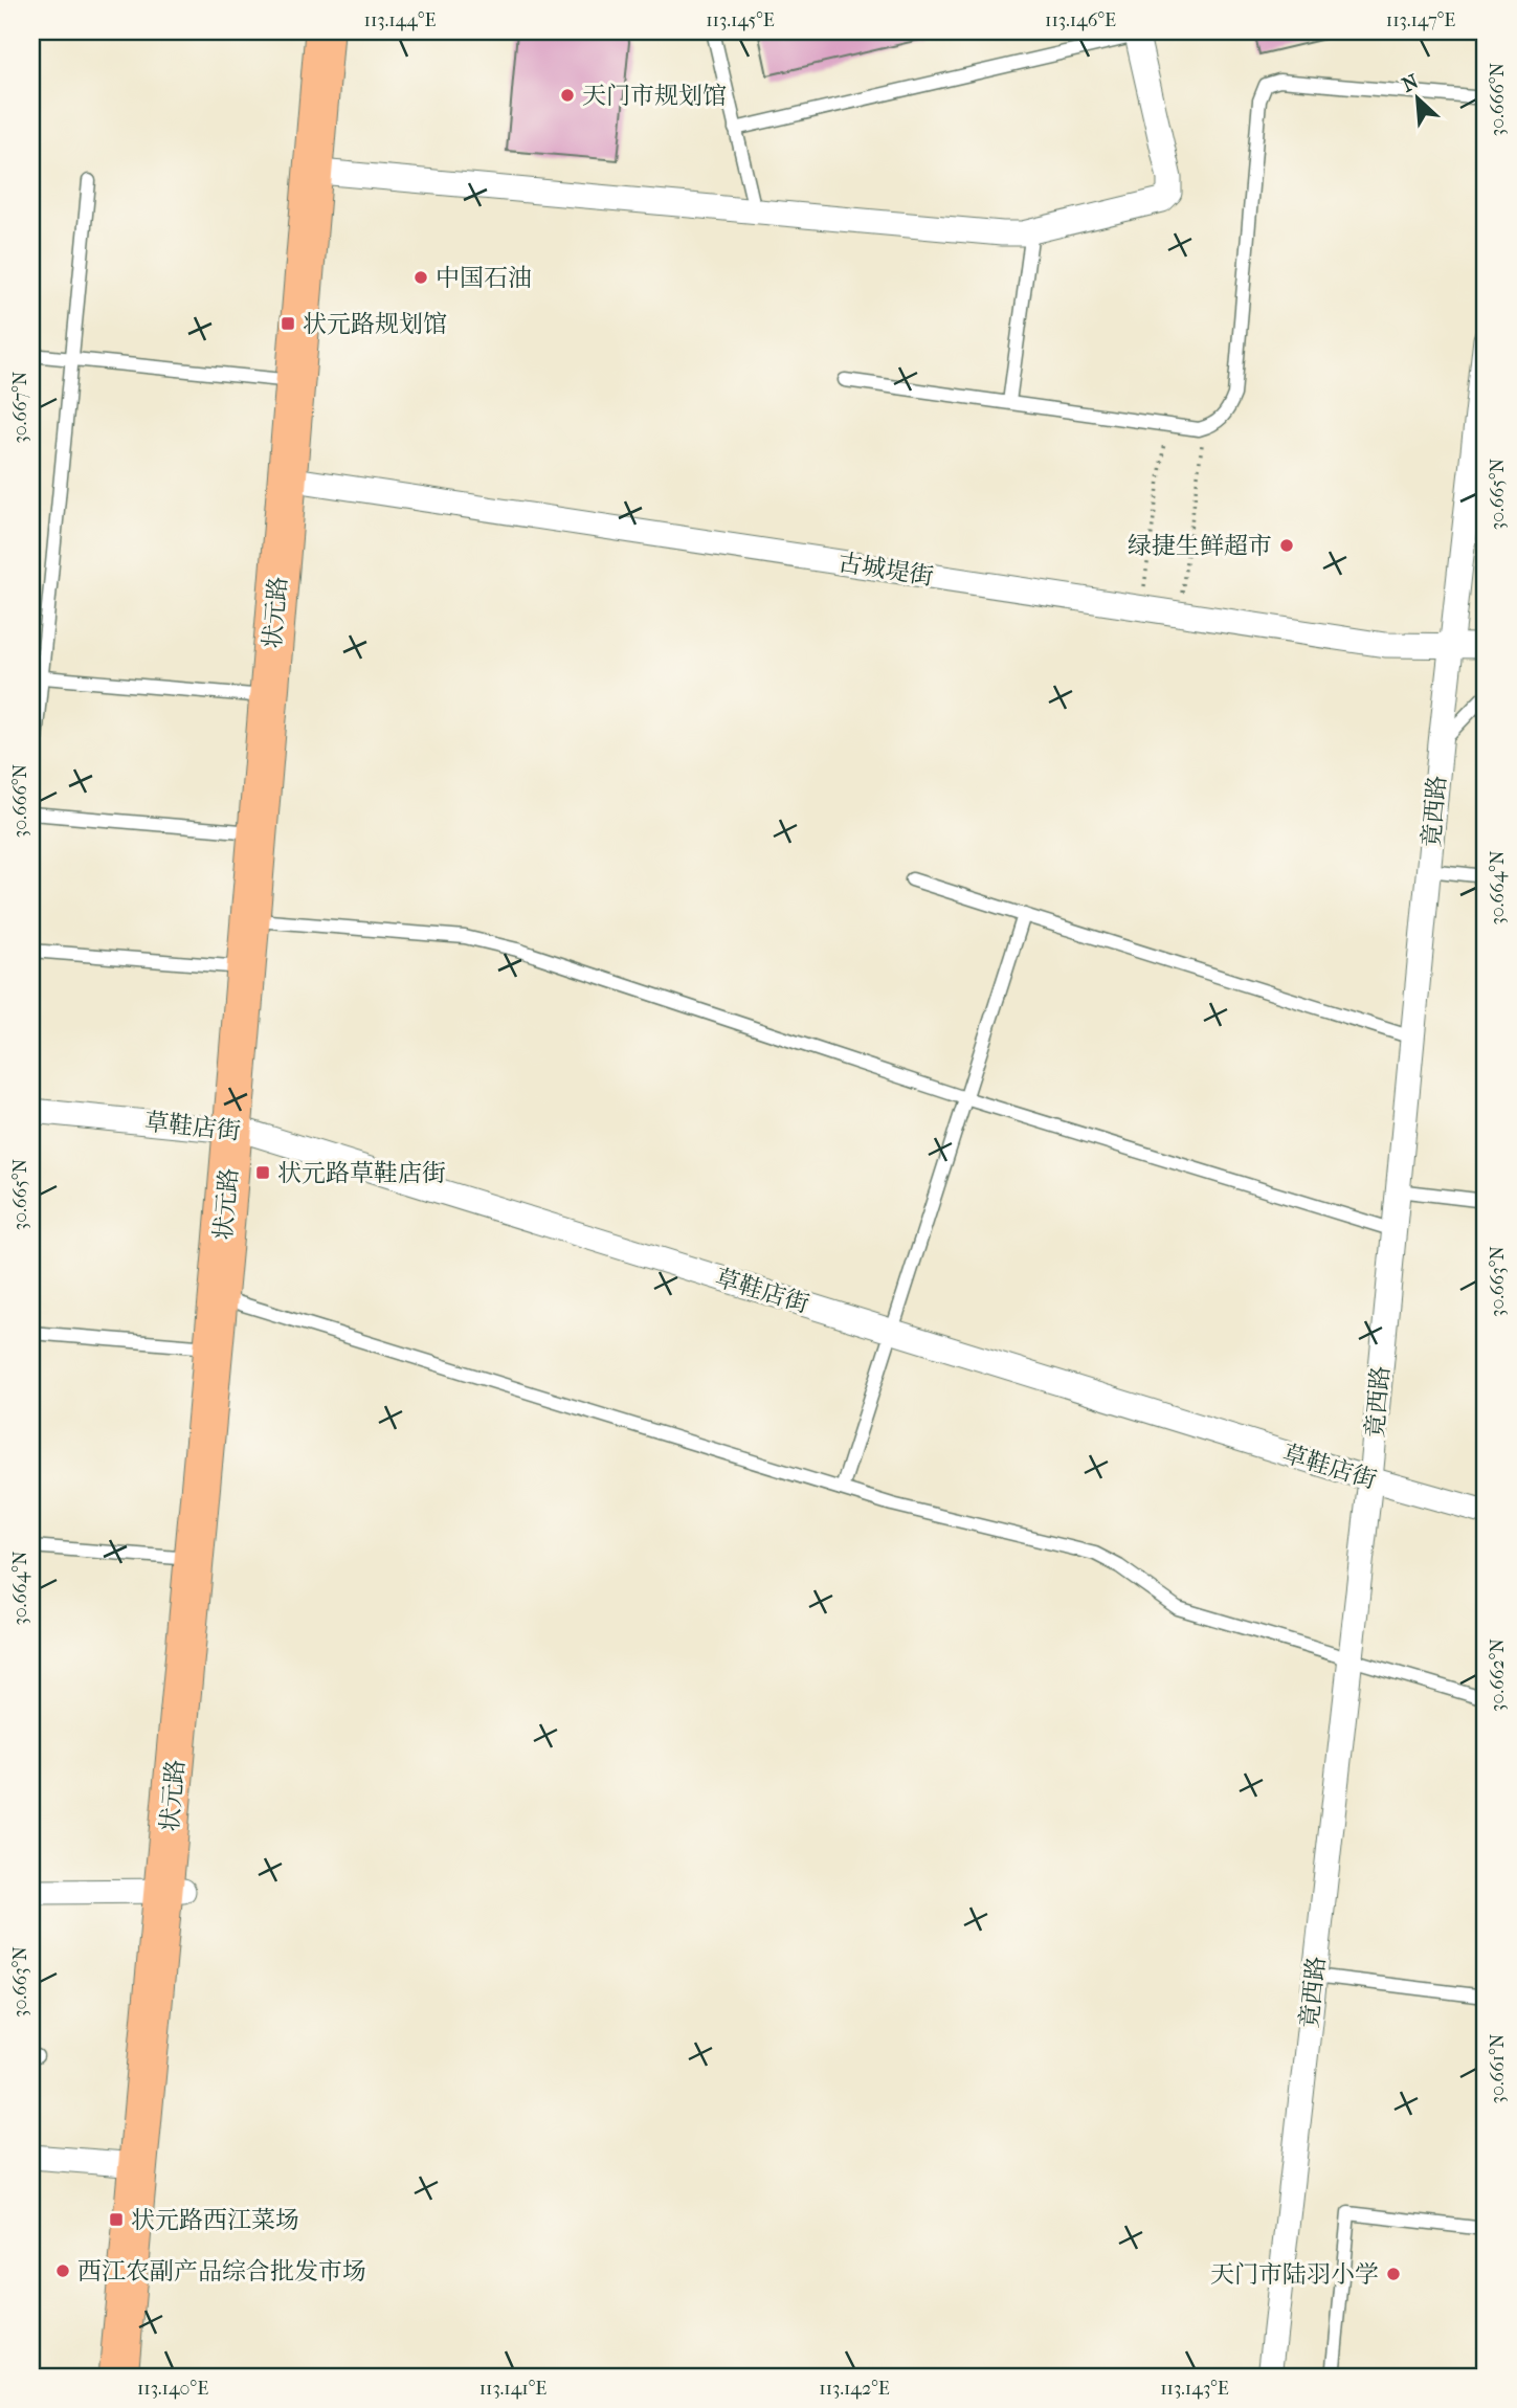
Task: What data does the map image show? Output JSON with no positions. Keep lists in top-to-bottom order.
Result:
{
  "streets": {
    "main road": ["状元路"],
    "street": ["古城堤街", "竟西路", "草鞋店街"]
  },
  "crossings": [
    ["古城堤街", "状元路"],
    ["古城堤街", "竟西路"],
    ["状元路", "草鞋店街"],
    ["竟西路", "草鞋店街"]
  ],
  "places": {
    "other": [
      "天门市规划馆",
      "中国石油",
      "绿捷生鲜超市",
      "西江农副产品综合批发市场",
      "天门市陆羽小学"
    ],
    "transit": ["状元路规划馆", "状元路草鞋店街", "状元路西江菜场"]
  },
  "north": "top left",
  "coordinates": [
    "113.144°E",
    "113.145°E",
    "113.146°E",
    "113.147°E",
    "30.666°N",
    "30.667°N",
    "30.665°N",
    "30.664°N",
    "30.663°N",
    "30.662°N",
    "30.661°N",
    "113.140°E",
    "113.141°E",
    "113.142°E",
    "113.143°E"
  ]
}
